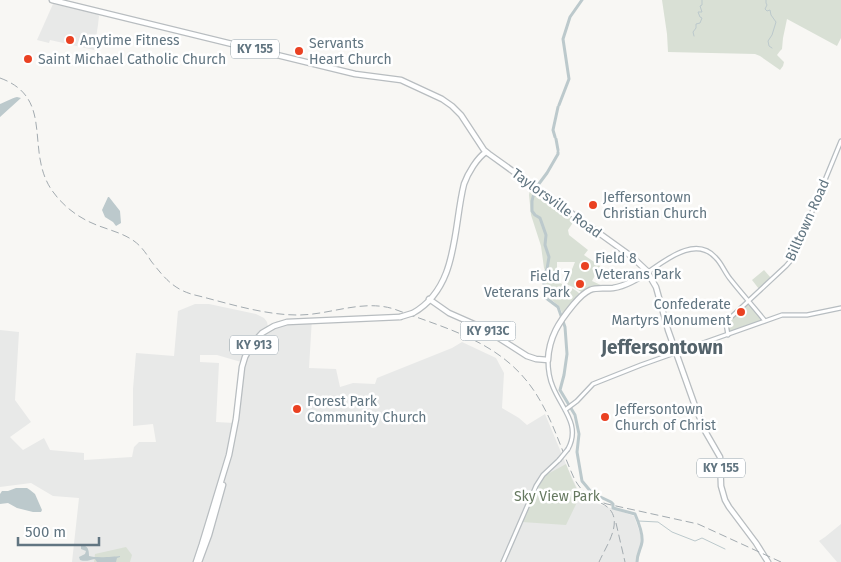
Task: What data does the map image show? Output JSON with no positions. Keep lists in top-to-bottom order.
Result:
{
  "streets": {
    "main road": [
      "KY 155",
      "Taylorsville Road",
      "Billtown Road",
      "KY 913C",
      "KY 913"
    ]
  },
  "crossings": [
    ["Taylorsville Road", "KY 913"],
    ["KY 913C", "KY 913"]
  ],
  "districts": ["Jeffersontown"],
  "parks": ["Sky View Park"],
  "places": [
    "Anytime Fitness",
    "Servants Heart Church",
    "Saint Michael Catholic Church",
    "Jeffersontown Christian Church",
    "Field 8 Veterans Park",
    "Field 7 Veterans Park",
    "Confederate Martyrs Monument",
    "Forest Park Community Church",
    "Jeffersontown Church of Christ"
  ],
  "scale_bar": "500 m"
}
